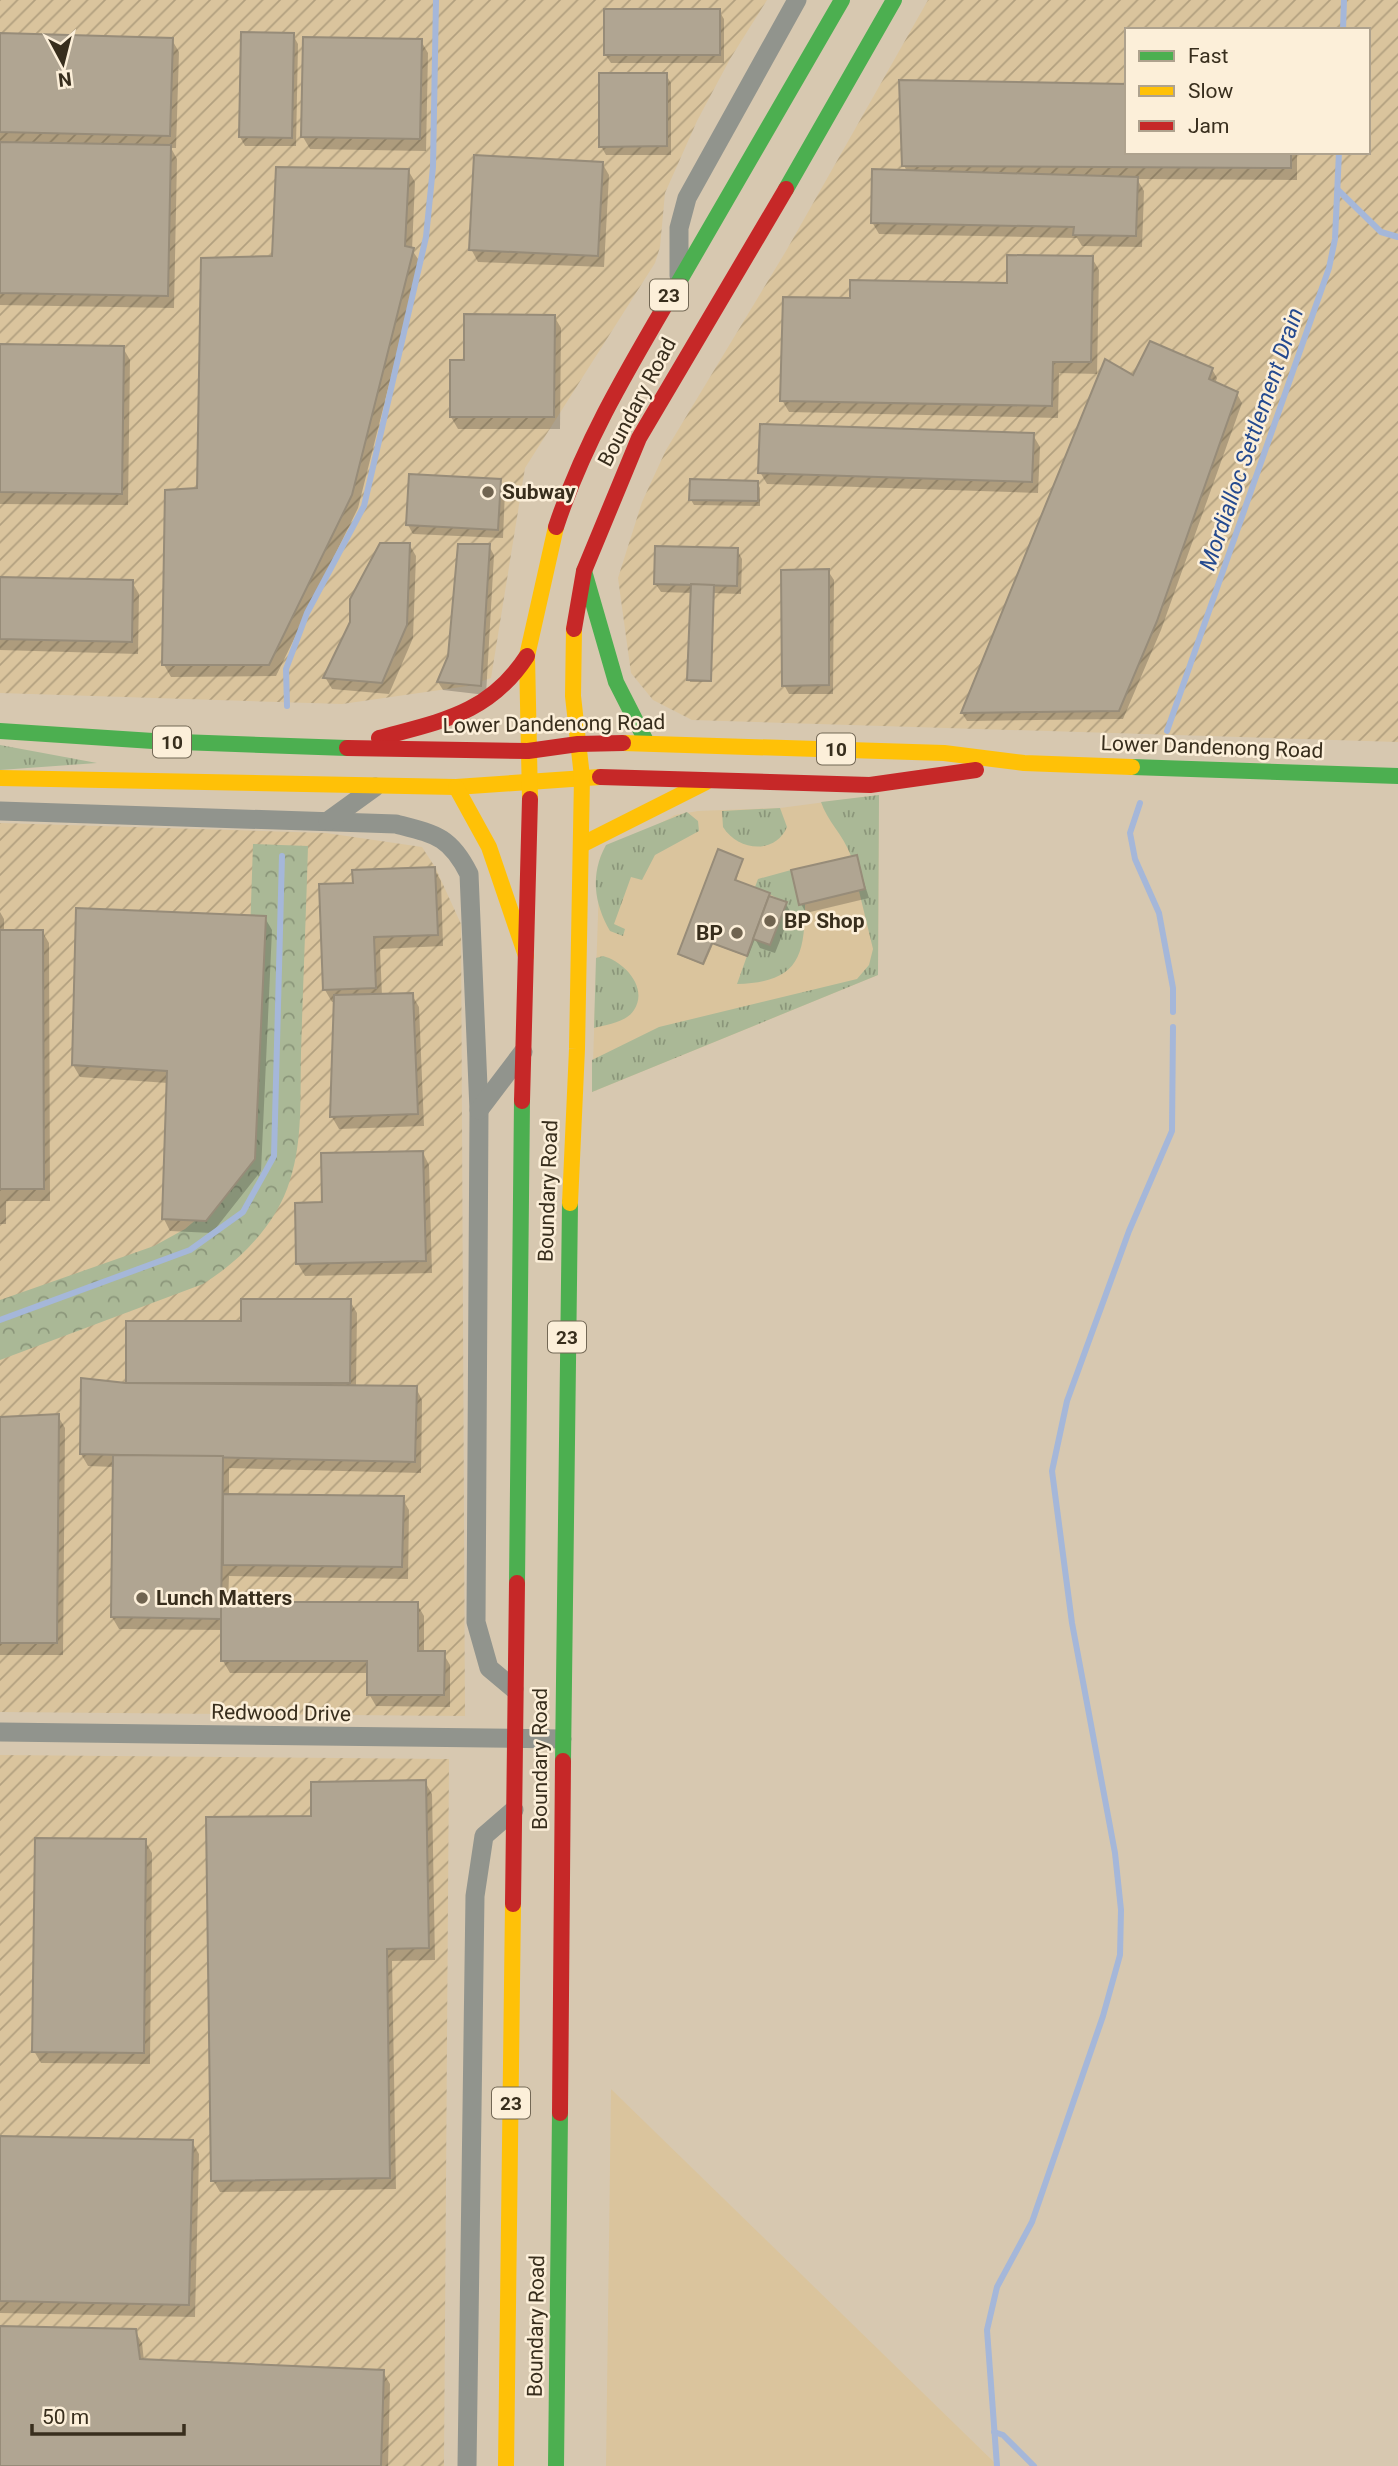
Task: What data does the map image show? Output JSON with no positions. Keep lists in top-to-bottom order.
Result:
{
  "streets": {
    "main road": [
      "23",
      "Boundary Road",
      "Lower Dandenong Road",
      "10"
    ],
    "street": ["Redwood Drive"]
  },
  "crossings": [
    ["Boundary Road", "Lower Dandenong Road"],
    ["Boundary Road", "Redwood Drive"]
  ],
  "water": ["Mordialloc Settlement Drain"],
  "places": [
    "Subway",
    "BP Shop",
    "BP",
    "Lunch Matters"
  ],
  "legend": ["Fast", "Slow", "Jam"],
  "scale_bar": "50 m",
  "north": "bottom"
}
